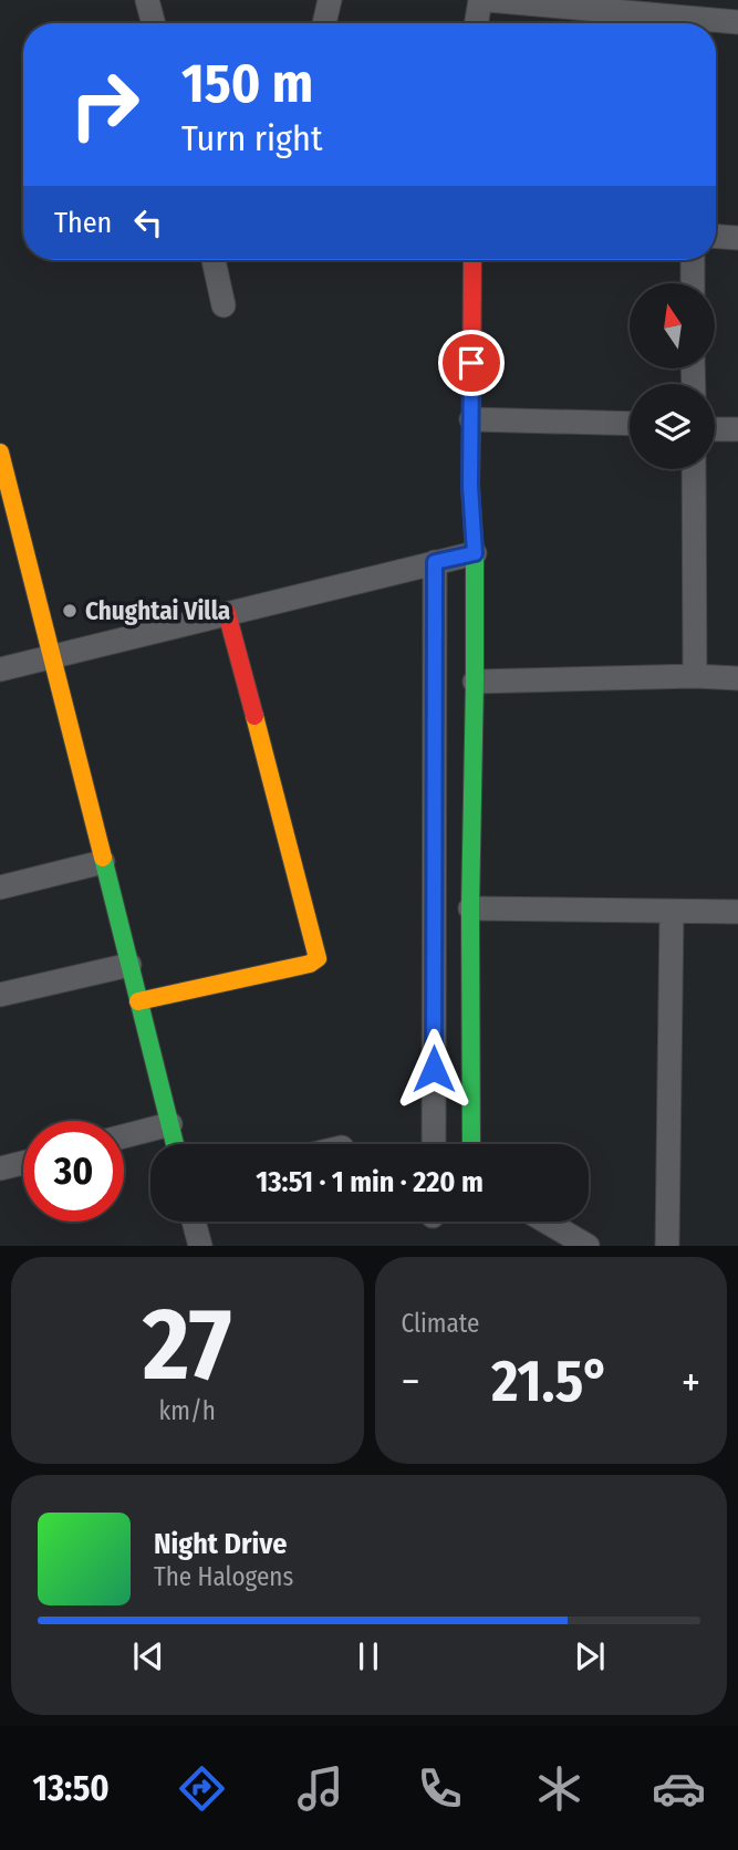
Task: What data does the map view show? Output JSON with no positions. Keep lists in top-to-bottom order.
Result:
{
  "places": ["Chughtai Villa"],
  "north": "top",
  "page": {
    "turn": ["150 m", "Turn right"],
    "then": "Then",
    "limit": "30",
    "trip": "13:51 · 1 min · 220 m",
    "tile": [
      ["27", "km/h"],
      "Climate"
    ],
    "heat": ["−", "21.5°", "+"],
    "song": ["Night Drive", "The Halogens"],
    "tabs": "13:50"
  }
}
